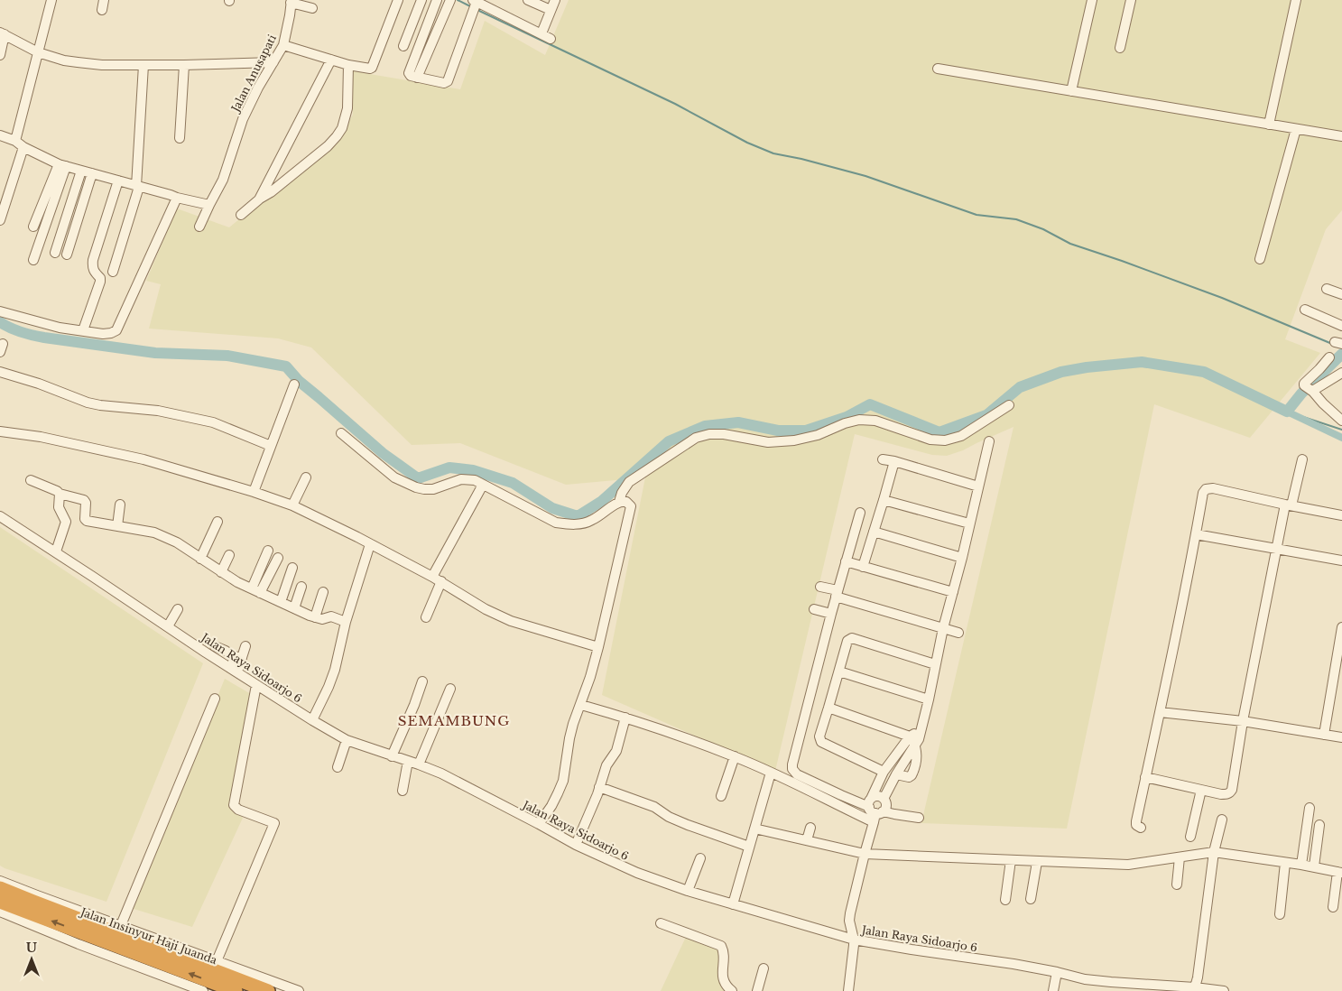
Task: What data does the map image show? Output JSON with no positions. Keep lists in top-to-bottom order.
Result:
{
  "streets": {
    "highway": ["Jalan Insinyur Haji Juanda"],
    "street": ["Jalan Anusapati", "Jalan Raya Sidoarjo 6"]
  },
  "districts": ["SEMAMBUNG"],
  "north": "top"
}
